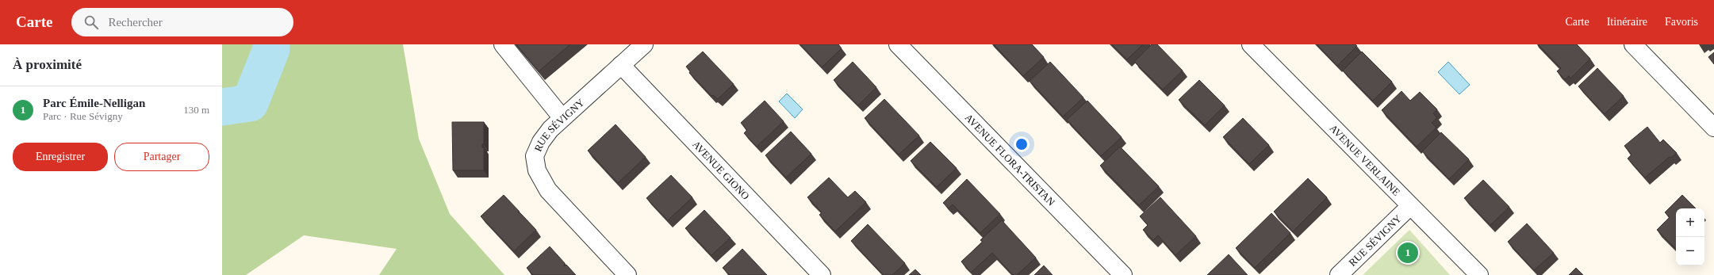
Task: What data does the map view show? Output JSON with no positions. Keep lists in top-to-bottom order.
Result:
{
  "streets": {
    "street": [
      "RUE SÉVIGNY",
      "AVENUE FLORA-TRISTAN",
      "AVENUE VERLAINE",
      "AVENUE GIONO"
    ]
  },
  "crossings": [
    ["RUE SÉVIGNY", "AVENUE VERLAINE"],
    ["RUE SÉVIGNY", "AVENUE GIONO"]
  ],
  "page": {
    "header": "Carte",
    "search": "Rechercher",
    "nav": ["Carte", "Itinéraire", "Favoris"],
    "heading": "À proximité",
    "list": [
      {
        "mark": "1",
        "name": "Parc Émile-Nelligan",
        "note": "Parc · Rue Sévigny",
        "value": "130 m"
      }
    ],
    "buttons": ["Enregistrer", "Partager"],
    "map_buttons": ["+", "−"],
    "pins": "1"
  }
}
